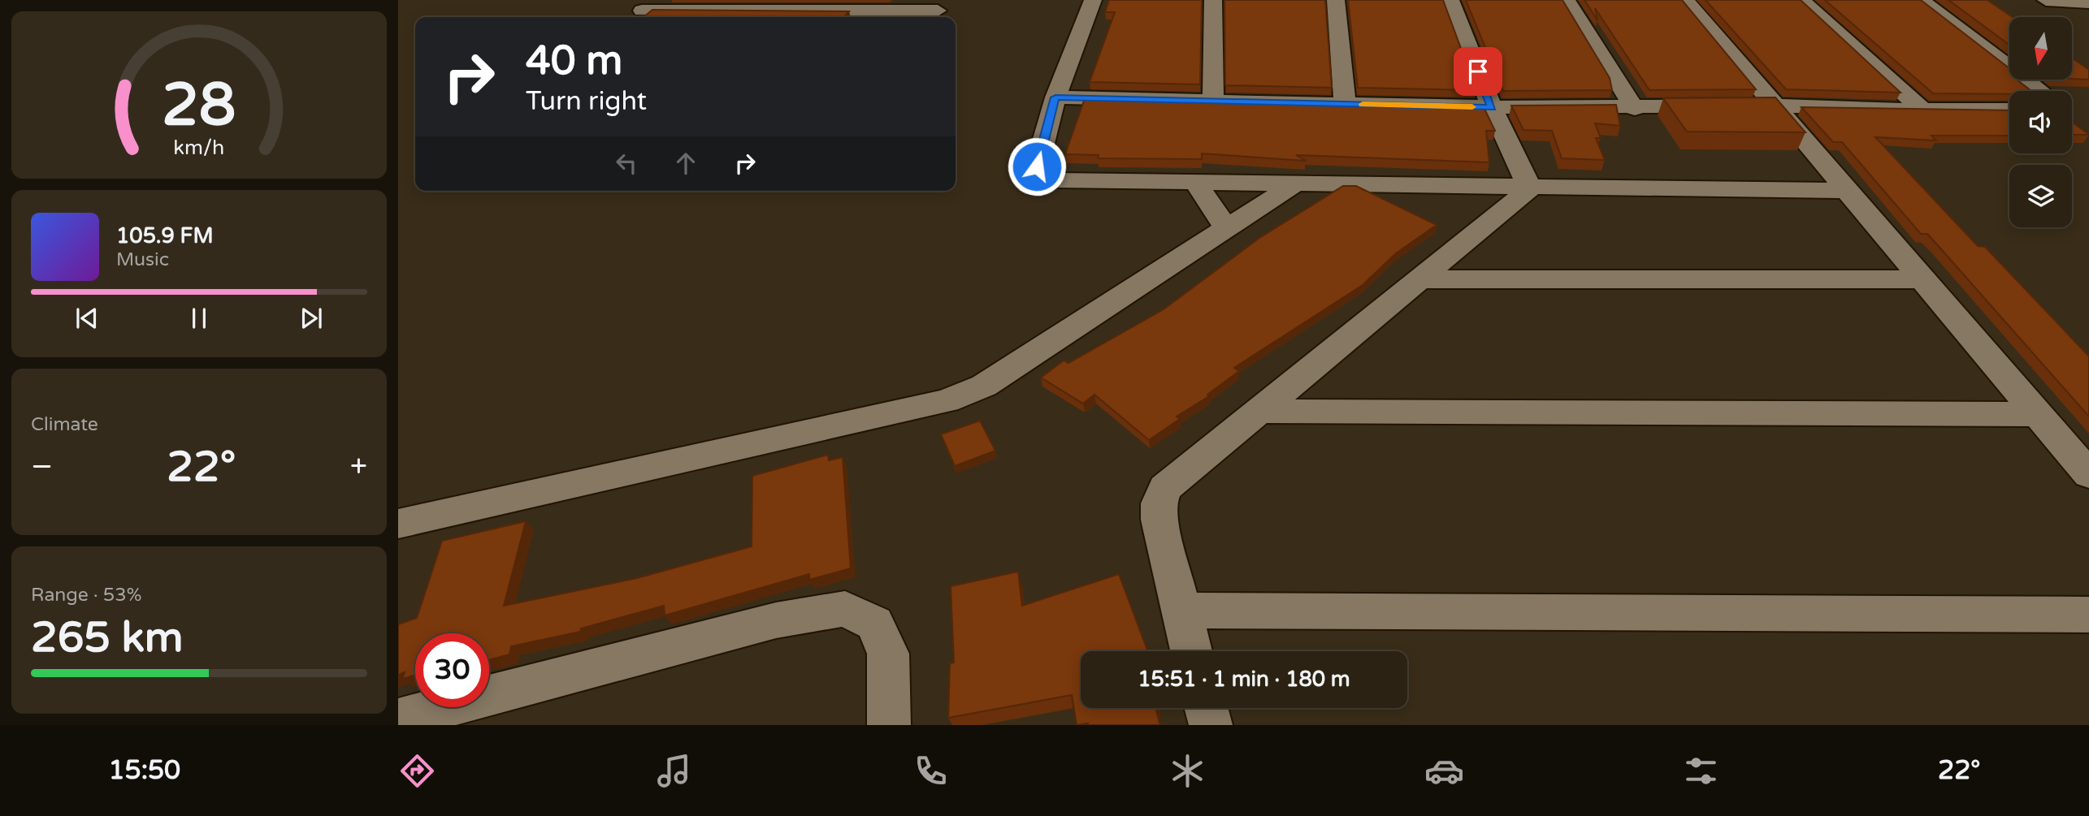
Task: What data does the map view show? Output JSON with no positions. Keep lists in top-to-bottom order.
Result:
{
  "north": "bottom",
  "page": {
    "turn": ["40 m", "Turn right"],
    "song": ["105.9 FM", "Music"],
    "tile": [
      "Climate",
      ["Range · 53%", "265 km"]
    ],
    "heat": ["−", "22°", "+"],
    "limit": "30",
    "trip": "15:51 · 1 min · 180 m",
    "tabs": ["15:50", "22°"],
    "gauge": ["28", "km/h"]
  }
}
